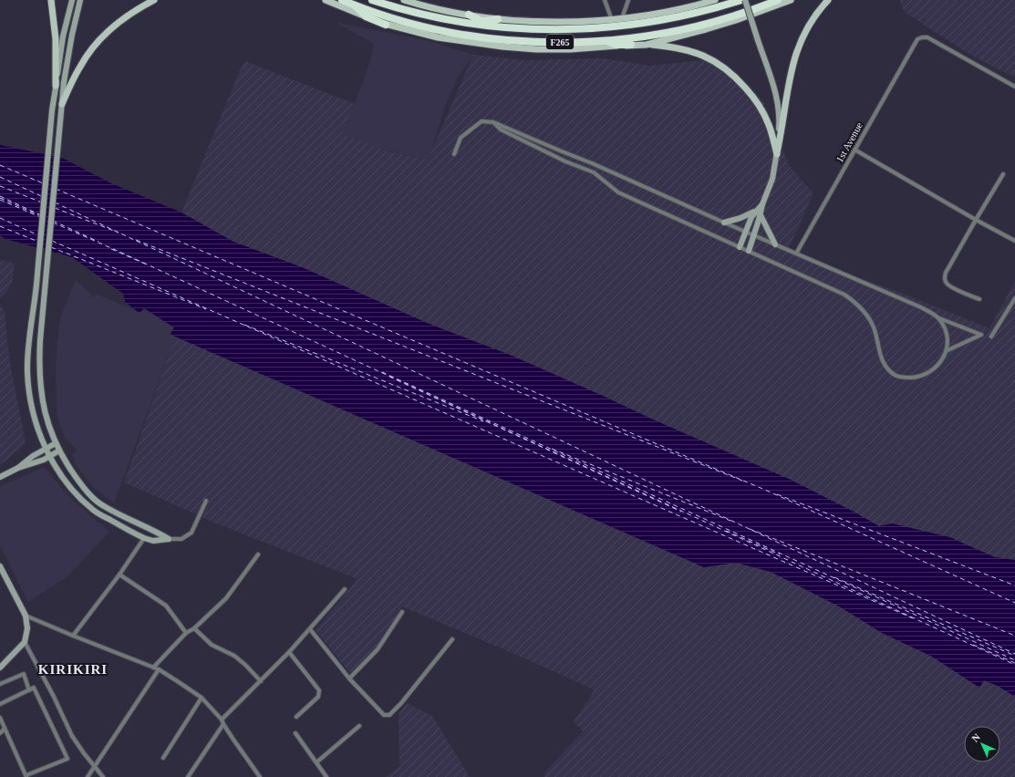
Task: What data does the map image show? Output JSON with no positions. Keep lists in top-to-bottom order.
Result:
{
  "streets": {
    "highway": ["F265"],
    "street": ["1st Avenue"]
  },
  "districts": ["KIRIKIRI"],
  "north": "top left"
}
